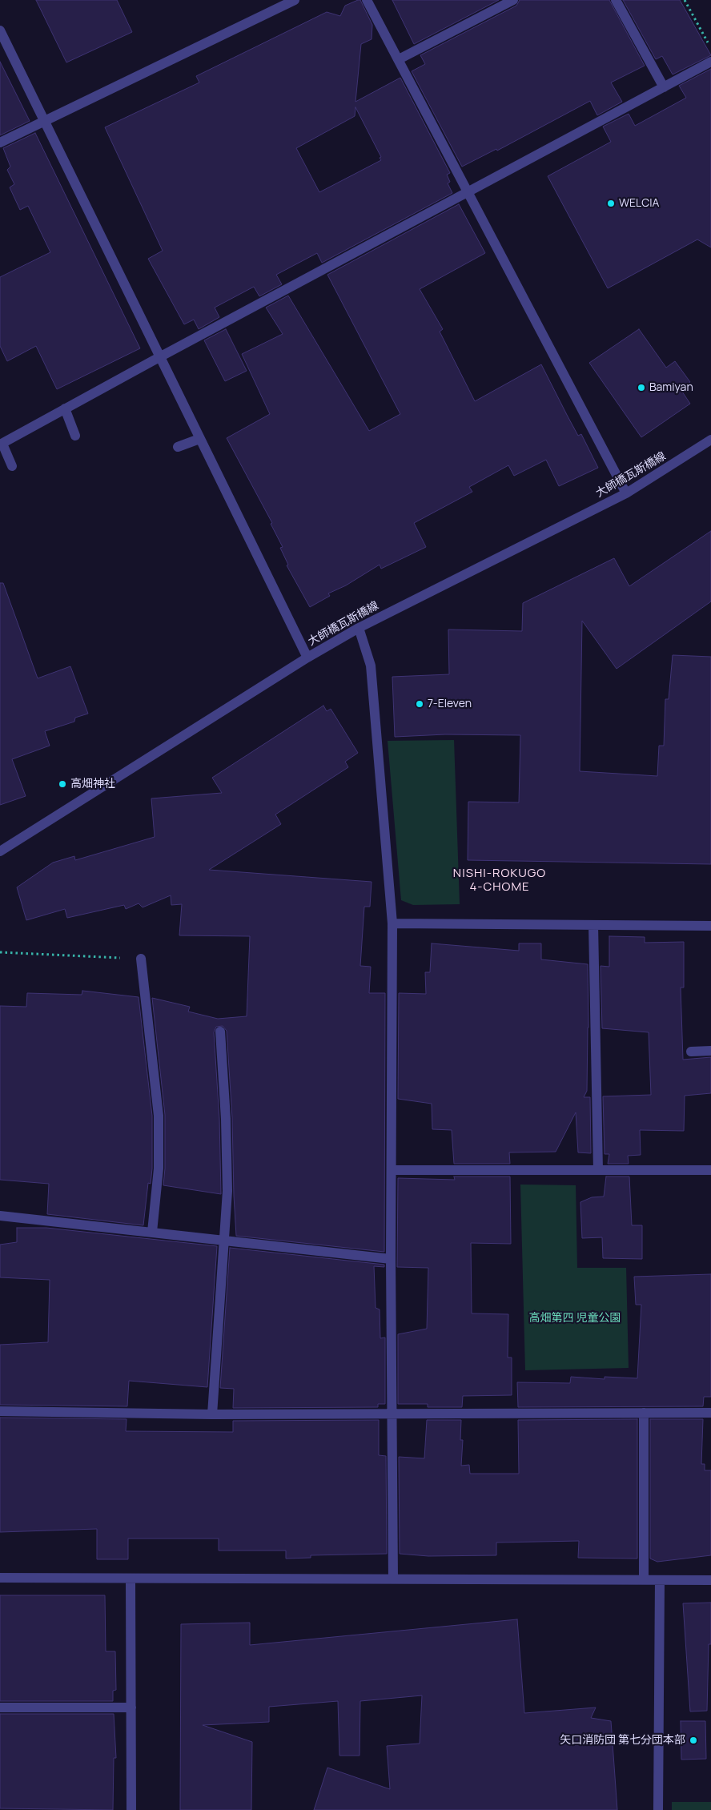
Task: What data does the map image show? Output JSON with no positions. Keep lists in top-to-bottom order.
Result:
{
  "streets": {
    "street": ["大師橋瓦斯橋線"]
  },
  "districts": ["NISHI-ROKUGO 4-CHOME"],
  "parks": ["高畑第四 児童公園"],
  "places": [
    "WELCIA",
    "Bamiyan",
    "7-Eleven",
    "高畑神社",
    "矢口消防団 第七分団本部"
  ]
}
